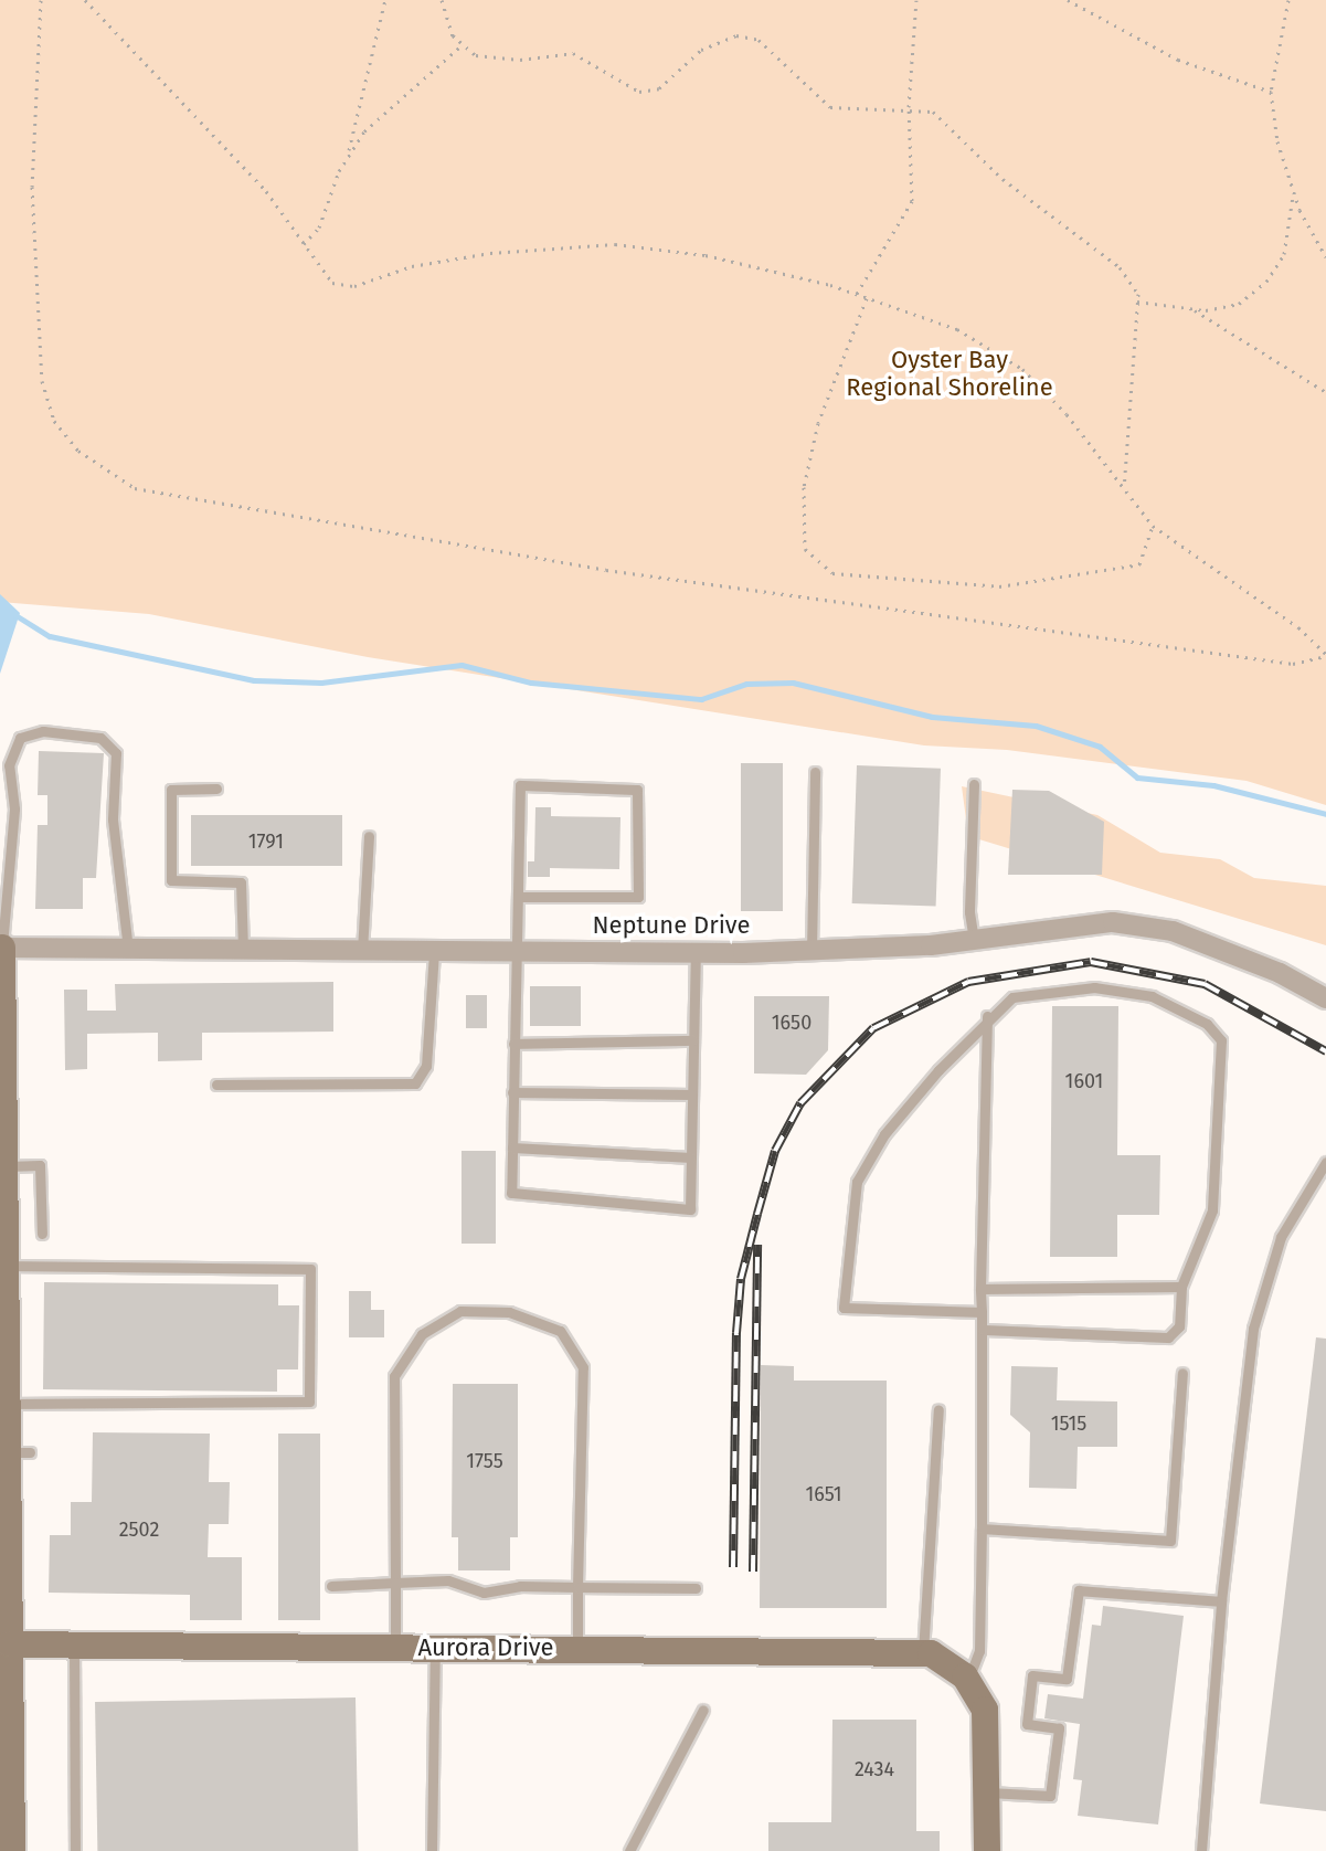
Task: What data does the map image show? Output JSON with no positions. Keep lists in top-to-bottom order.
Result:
{
  "streets": {
    "street": ["Neptune Drive", "Aurora Drive"]
  },
  "parks": ["Oyster Bay Regional Shoreline"],
  "house_numbers": [
    "1791",
    "1650",
    "1601",
    "1515",
    "1755",
    "1651",
    "2502",
    "2434"
  ]
}
